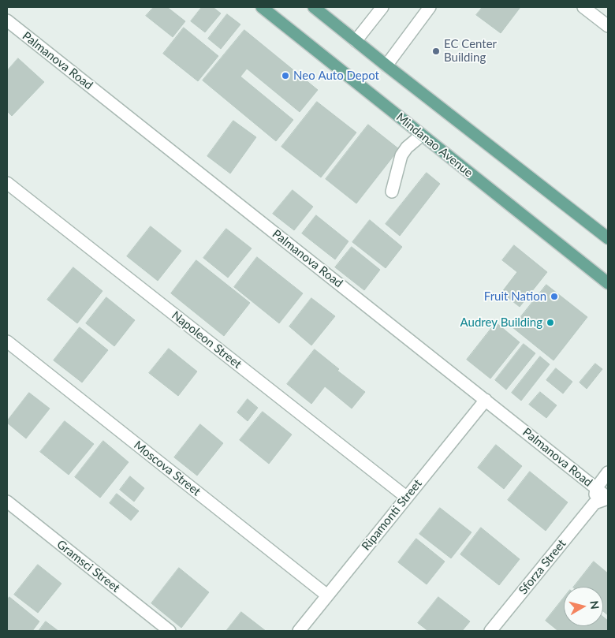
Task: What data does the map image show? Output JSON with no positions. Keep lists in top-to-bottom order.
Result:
{
  "streets": {
    "main road": ["Mindanao Avenue"],
    "street": [
      "Palmanova Road",
      "Napoleon Street",
      "Moscova Street",
      "Ripamonti Street",
      "Gramsci Street",
      "Sforza Street"
    ]
  },
  "crossings": [
    ["Palmanova Road", "Ripamonti Street"],
    ["Napoleon Street", "Ripamonti Street"],
    ["Moscova Street", "Ripamonti Street"]
  ],
  "places": [
    "EC Center Building",
    "Neo Auto Depot",
    "Fruit Nation",
    "Audrey Building"
  ],
  "north": "right"
}
